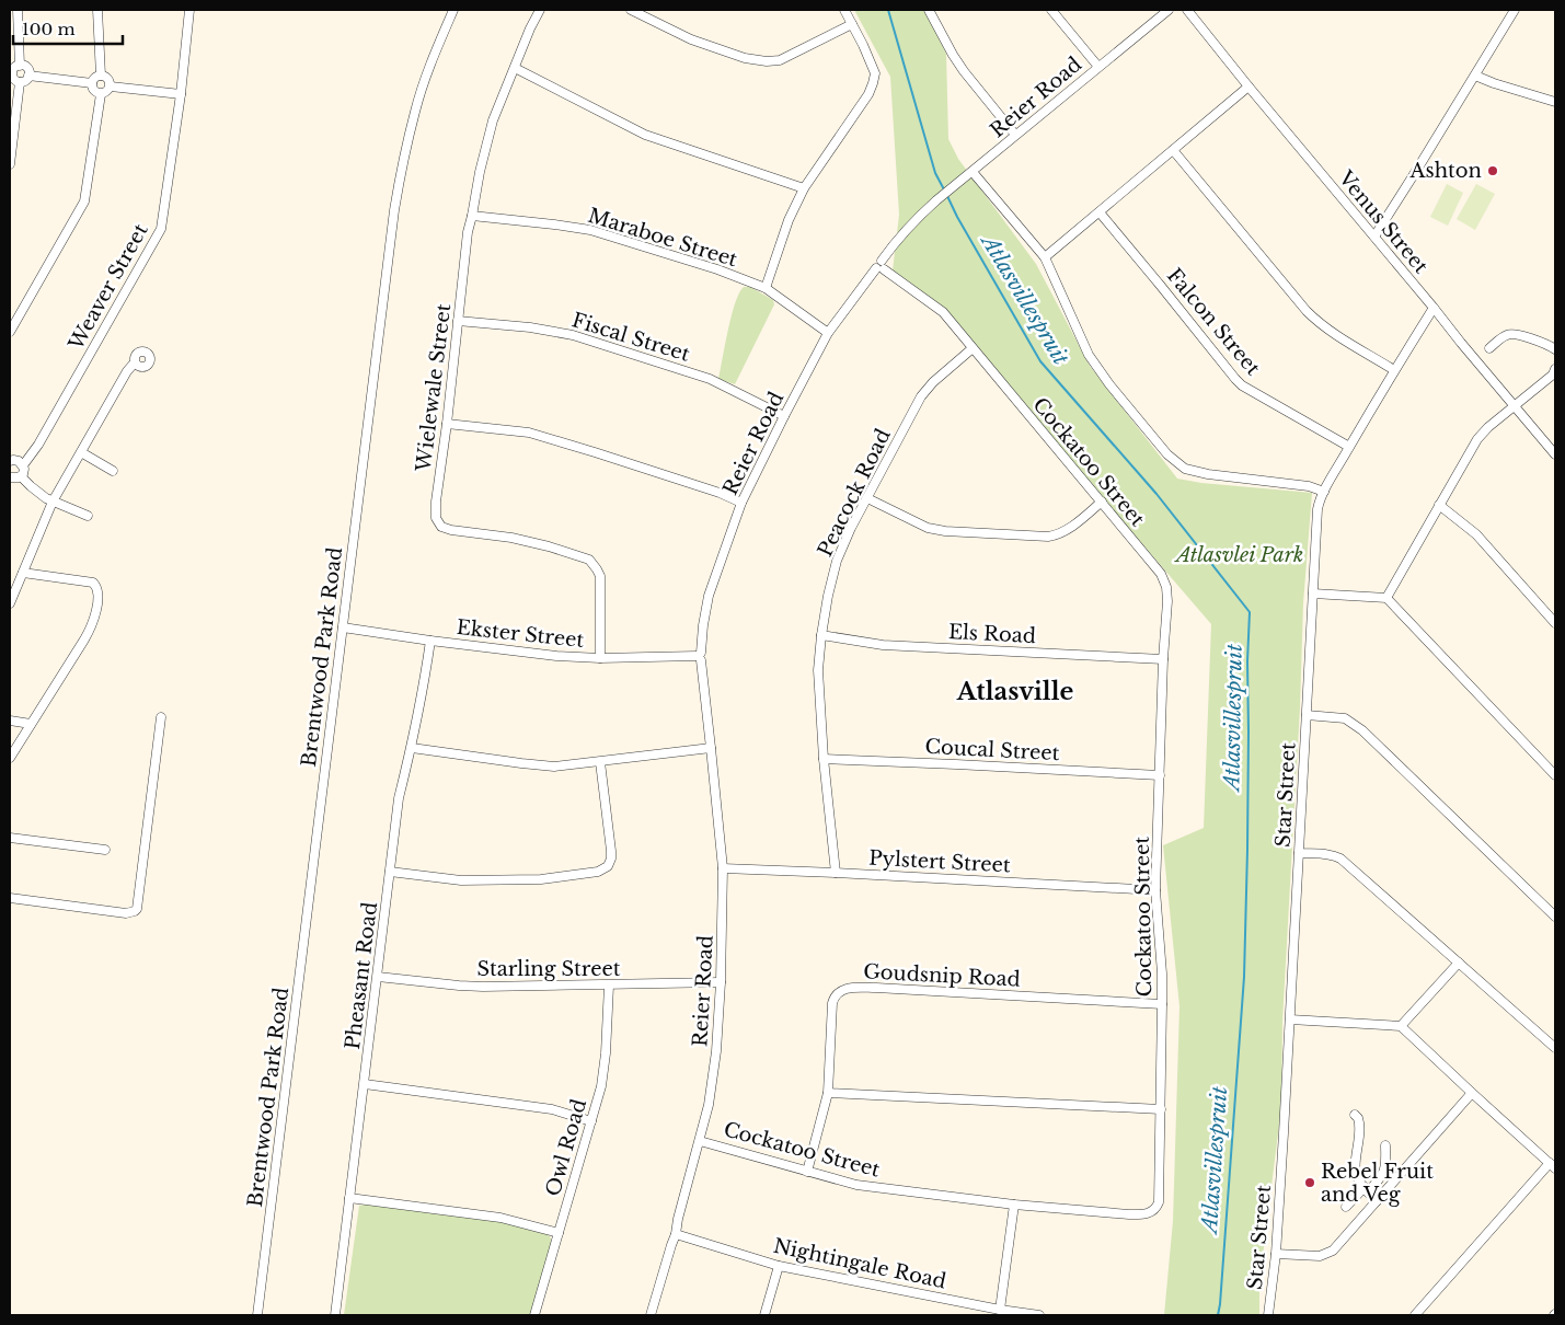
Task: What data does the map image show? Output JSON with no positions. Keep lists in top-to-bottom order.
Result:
{
  "streets": {
    "street": [
      "Reier Road",
      "Venus Street",
      "Maraboe Street",
      "Weaver Street",
      "Falcon Street",
      "Fiscal Street",
      "Wielewale Street",
      "Cockatoo Street",
      "Peacock Road",
      "Ekster Street",
      "Els Road",
      "Brentwood Park Road",
      "Coucal Street",
      "Star Street",
      "Pylstert Street",
      "Starling Street",
      "Pheasant Road",
      "Goudsnip Road",
      "Owl Road",
      "Nightingale Road"
    ]
  },
  "crossings": [
    ["Reier Road", "Maraboe Street"],
    ["Reier Road", "Fiscal Street"],
    ["Reier Road", "Cockatoo Street"],
    ["Reier Road", "Ekster Street"],
    ["Reier Road", "Pylstert Street"],
    ["Reier Road", "Starling Street"],
    ["Reier Road", "Nightingale Road"],
    ["Venus Street", "Star Street"],
    ["Maraboe Street", "Wielewale Street"],
    ["Falcon Street", "Star Street"],
    ["Fiscal Street", "Wielewale Street"],
    ["Wielewale Street", "Ekster Street"],
    ["Cockatoo Street", "Peacock Road"],
    ["Cockatoo Street", "Els Road"],
    ["Cockatoo Street", "Coucal Street"],
    ["Cockatoo Street", "Pylstert Street"],
    ["Cockatoo Street", "Goudsnip Road"],
    ["Peacock Road", "Els Road"],
    ["Peacock Road", "Coucal Street"],
    ["Peacock Road", "Pylstert Street"],
    ["Ekster Street", "Brentwood Park Road"],
    ["Ekster Street", "Pheasant Road"],
    ["Starling Street", "Pheasant Road"],
    ["Starling Street", "Owl Road"]
  ],
  "districts": ["Atlasville"],
  "water": ["Atlasvillespruit"],
  "parks": ["Atlasvlei Park"],
  "places": ["Ashton", "Rebel Fruit and Veg"],
  "scale_bar": "100 m"
}
